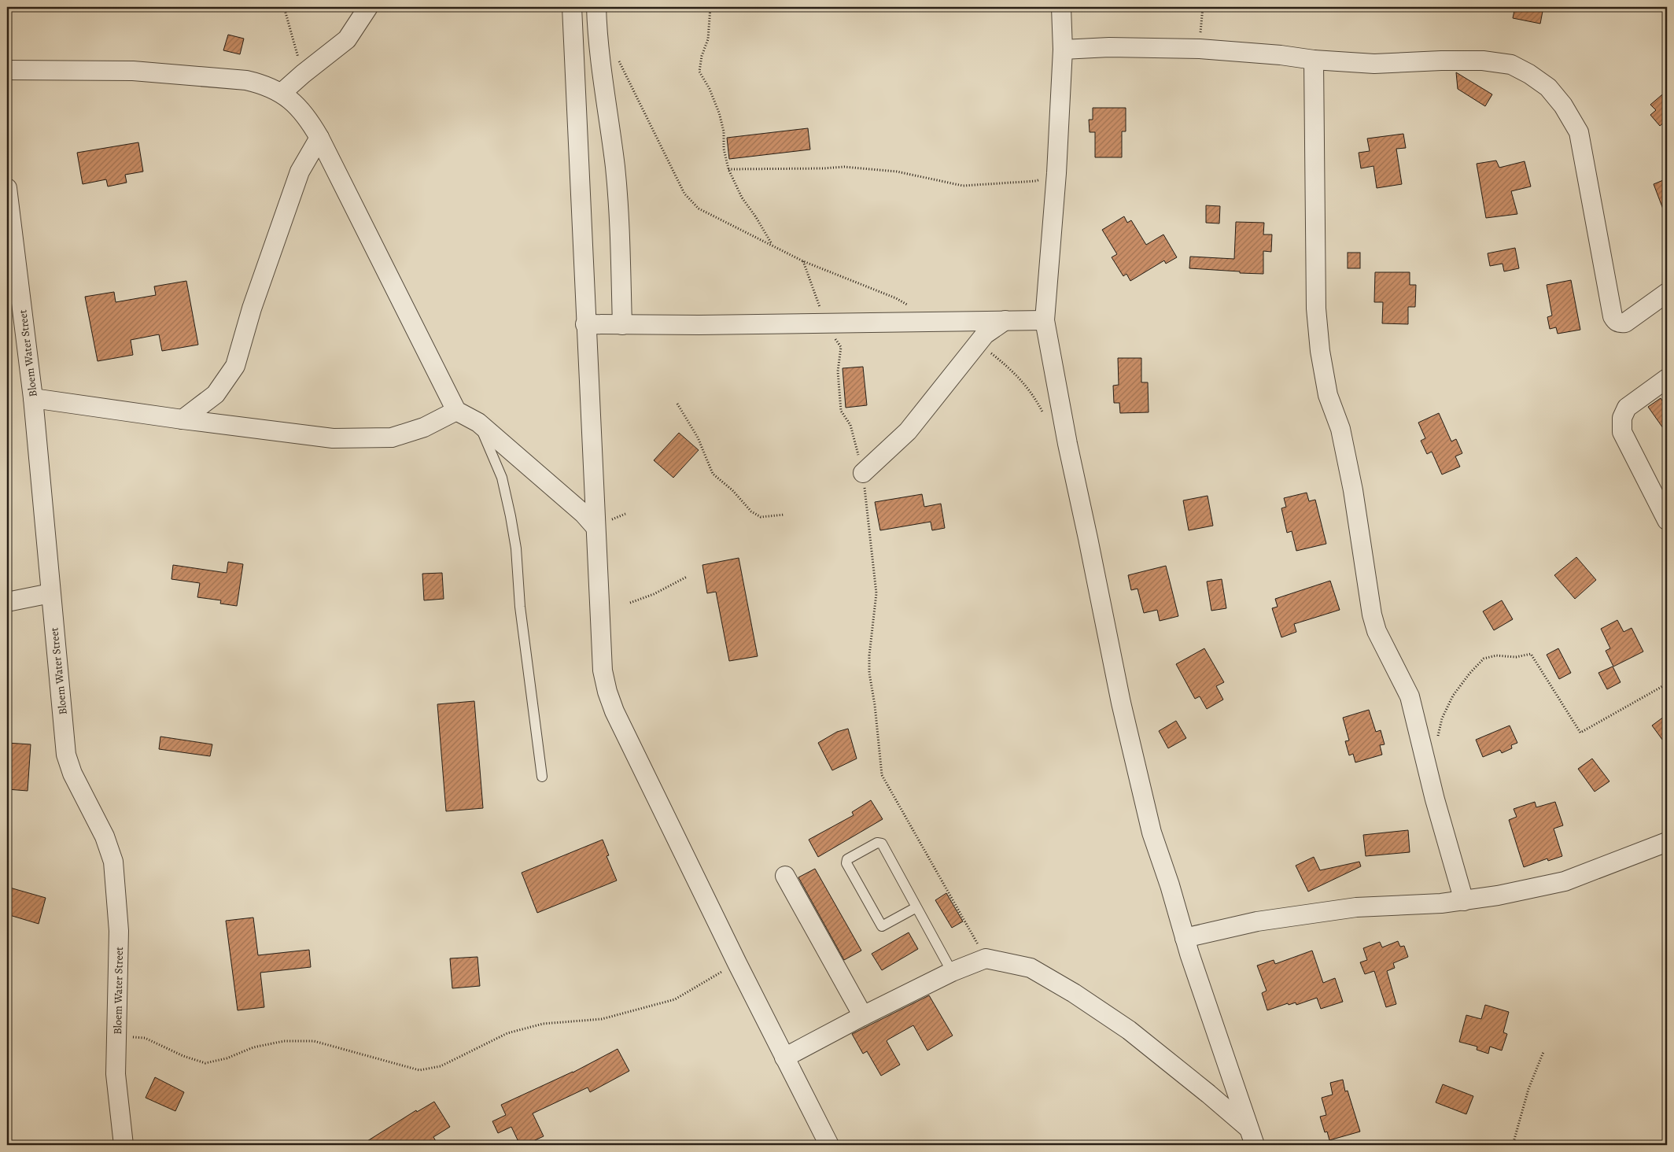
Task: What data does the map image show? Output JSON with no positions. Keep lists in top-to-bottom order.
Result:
{
  "streets": {
    "street": ["Bloem Water Street"]
  }
}
